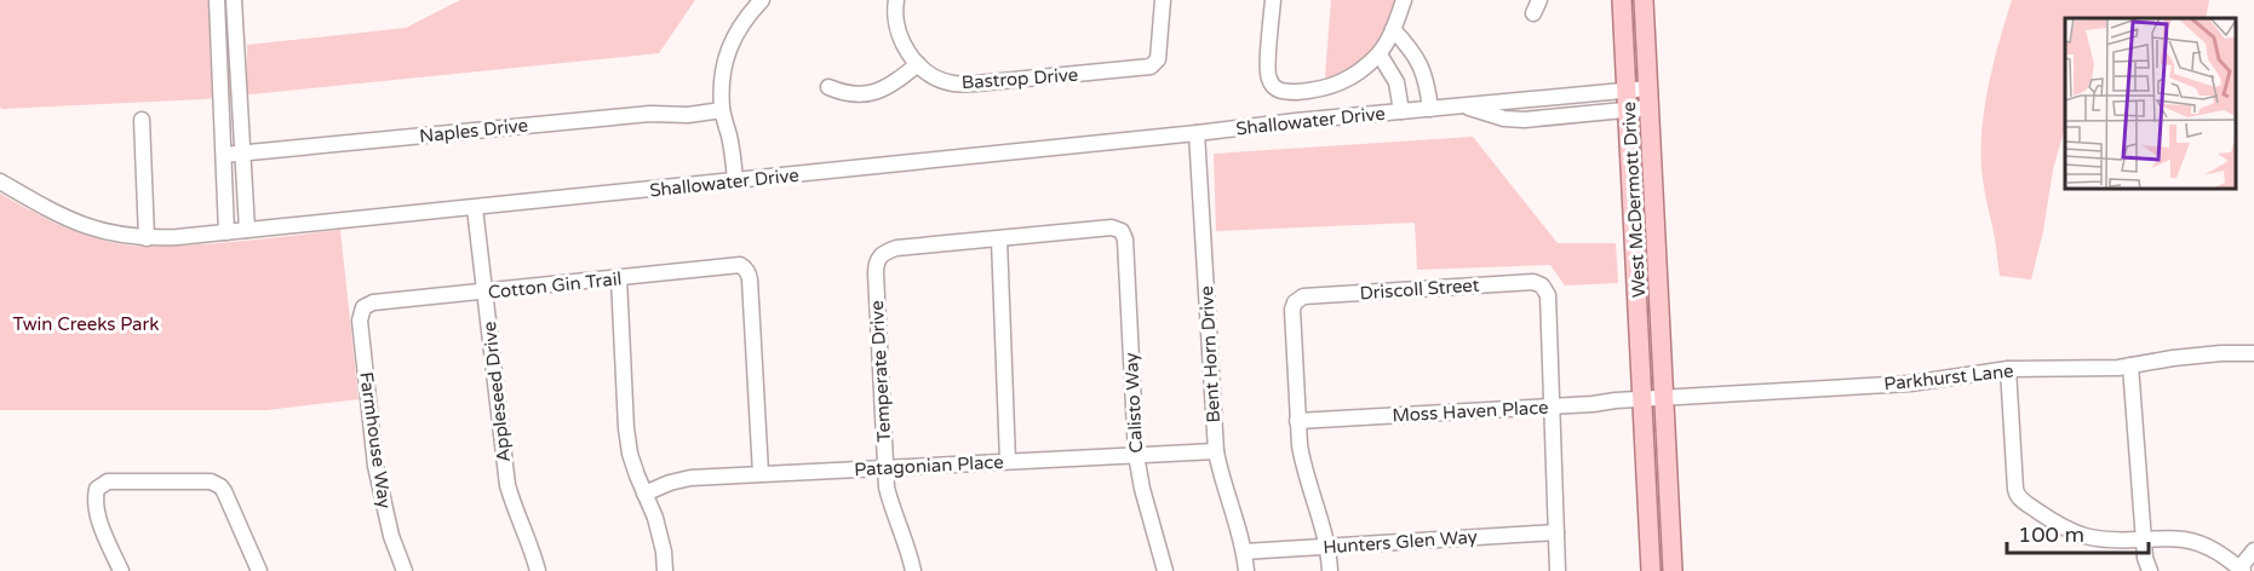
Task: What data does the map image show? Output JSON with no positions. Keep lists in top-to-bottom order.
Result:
{
  "streets": {
    "main road": ["West McDermott Drive"],
    "street": [
      "Bastrop Drive",
      "Shallowater Drive",
      "Naples Drive",
      "Cotton Gin Trail",
      "Driscoll Street",
      "Bent Horn Drive",
      "Temperate Drive",
      "Parkhurst Lane",
      "Appleseed Drive",
      "Calisto Way",
      "Moss Haven Place",
      "Farmhouse Way",
      "Patagonian Place",
      "Hunters Glen Way"
    ]
  },
  "crossings": [
    ["Shallowater Drive", "West McDermott Drive"],
    ["Shallowater Drive", "Bent Horn Drive"],
    ["Shallowater Drive", "Appleseed Drive"],
    ["West McDermott Drive", "Parkhurst Lane"],
    ["West McDermott Drive", "Moss Haven Place"],
    ["Cotton Gin Trail", "Appleseed Drive"],
    ["Cotton Gin Trail", "Farmhouse Way"],
    ["Cotton Gin Trail", "Patagonian Place"],
    ["Driscoll Street", "Moss Haven Place"],
    ["Bent Horn Drive", "Patagonian Place"],
    ["Bent Horn Drive", "Hunters Glen Way"],
    ["Temperate Drive", "Calisto Way"],
    ["Temperate Drive", "Patagonian Place"],
    ["Parkhurst Lane", "Moss Haven Place"],
    ["Calisto Way", "Patagonian Place"]
  ],
  "parks": ["Twin Creeks Park"],
  "scale_bar": "100 m"
}
